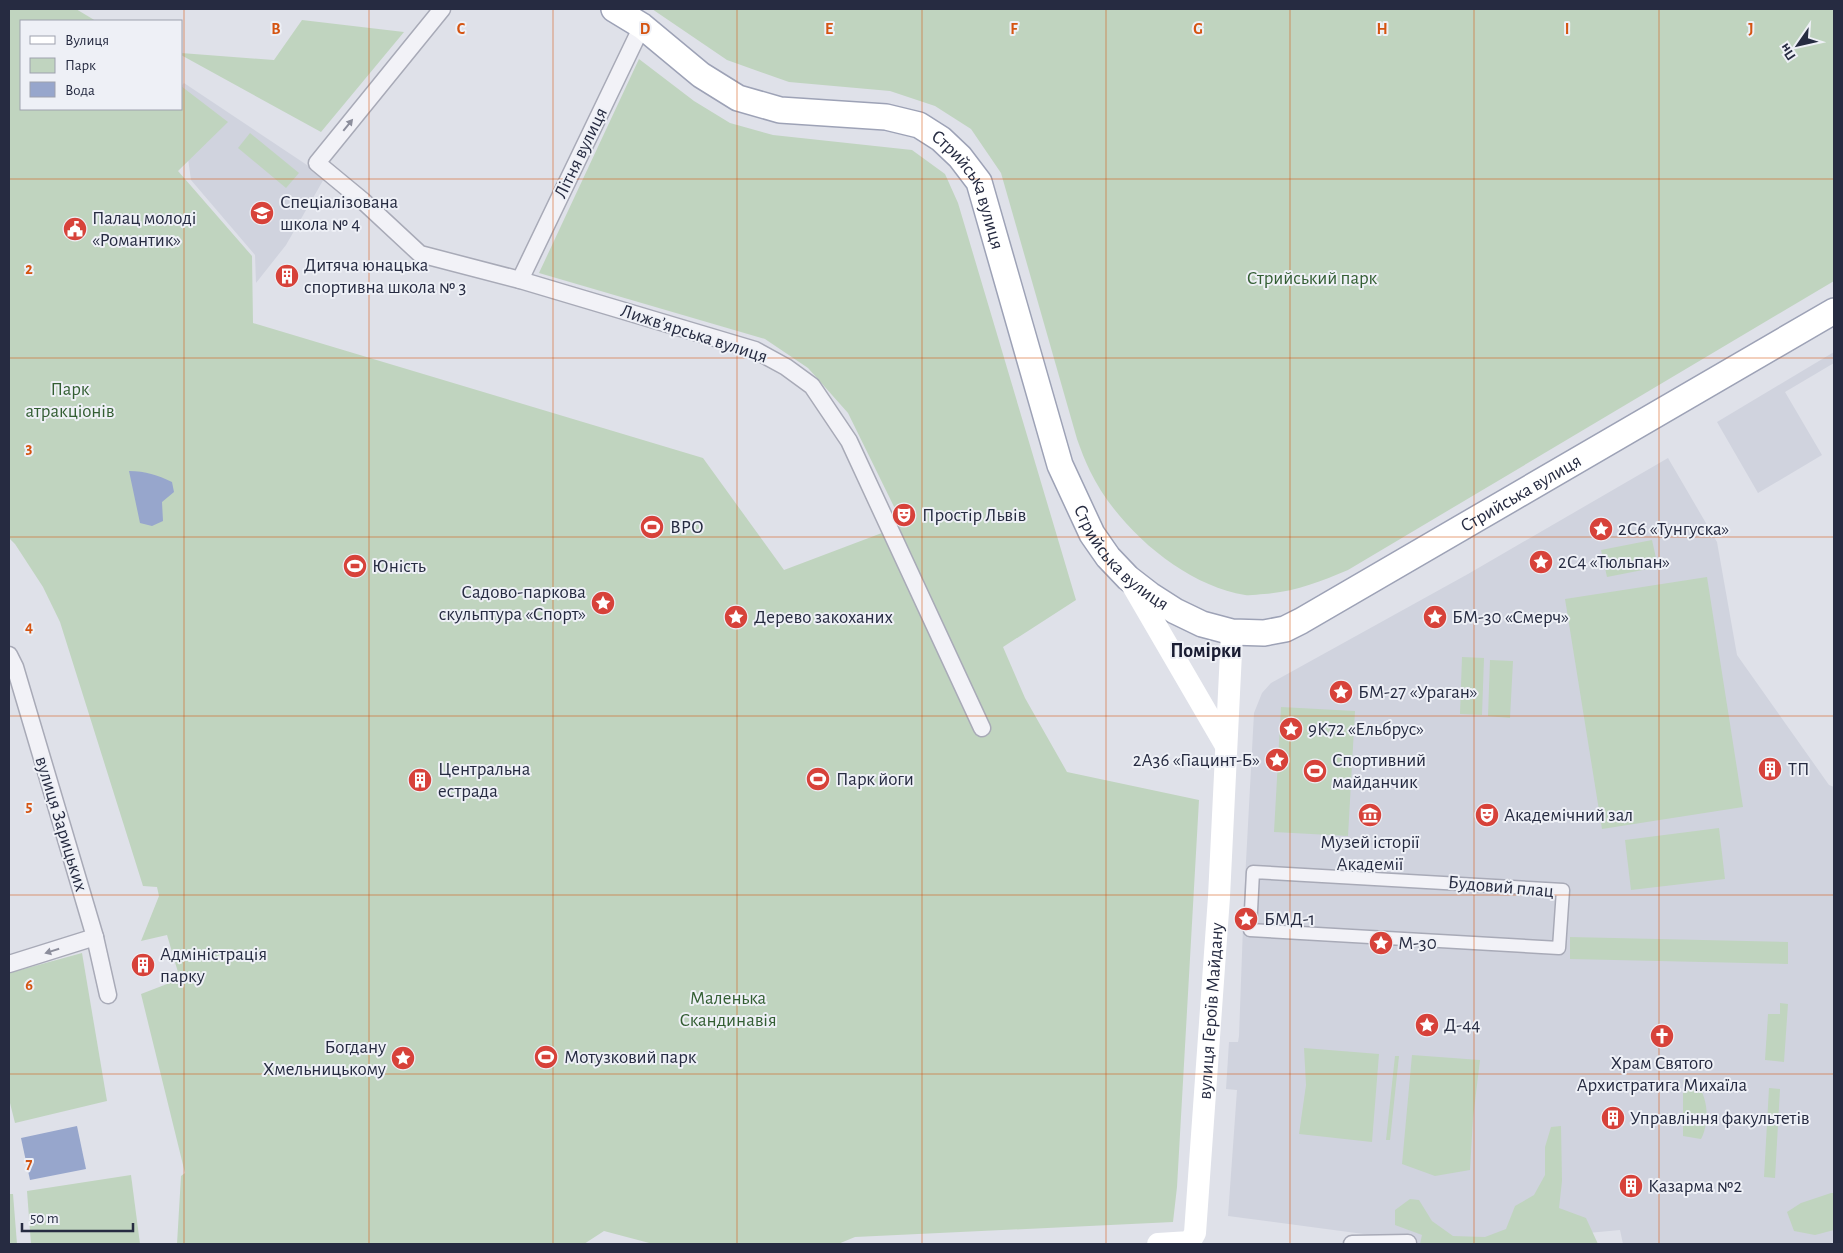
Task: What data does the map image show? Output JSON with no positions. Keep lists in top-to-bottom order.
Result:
{
  "streets": {
    "main road": ["Стрийська вулиця", "вулиця Героїв Майдану"],
    "street": [
      "Літня вулиця",
      "Лижвʼярська вулиця",
      "вулиця Зарицьких",
      "Будовий плац"
    ]
  },
  "crossings": [
    ["Літня вулиця", "Стрийська вулиця"],
    ["Літня вулиця", "Лижвʼярська вулиця"],
    ["Стрийська вулиця", "вулиця Героїв Майдану"]
  ],
  "districts": ["Помірки"],
  "parks": ["Стрийський парк", "Парк атракціонів", "Маленька Скандинавія"],
  "places": {
    "school or university": ["Спеціалізована школа № 4"],
    "public building": ["Палац молоді «Романтик»"],
    "building": [
      "Дитяча юнацька спортивна школа № 3",
      "ТП",
      "Центральна естрада",
      "Адміністрація парку",
      "Управління факультетів",
      "Казарма №2"
    ],
    "theatre": ["Простір Львів", "Академічний зал"],
    "sports": [
      "ВРО",
      "Юність",
      "Спортивний майданчик",
      "Парк йоги",
      "Мотузковий парк"
    ],
    "place": [
      "2С6 «Тунгуска»",
      "2С4 «Тюльпан»",
      "Садово-паркова скульптура «Спорт»",
      "Дерево закоханих",
      "БМ-30 «Смерч»",
      "БМ-27 «Ураган»",
      "9К72 «Ельбрус»",
      "2А36 «Гіацинт-Б»",
      "БМД-1",
      "М-30",
      "Д-44",
      "Богдану Хмельницькому"
    ],
    "museum": ["Музей історії Академії"],
    "church": ["Храм Святого Архистратига Михаїла"]
  },
  "legend": ["Вулиця", "Парк", "Вода"],
  "scale_bar": "50 m",
  "north": "bottom left",
  "grid": {
    "columns": [
      "B",
      "C",
      "D",
      "E",
      "F",
      "G",
      "H",
      "I",
      "J"
    ],
    "rows": [
      "2",
      "3",
      "4",
      "5",
      "6",
      "7"
    ]
  }
}
